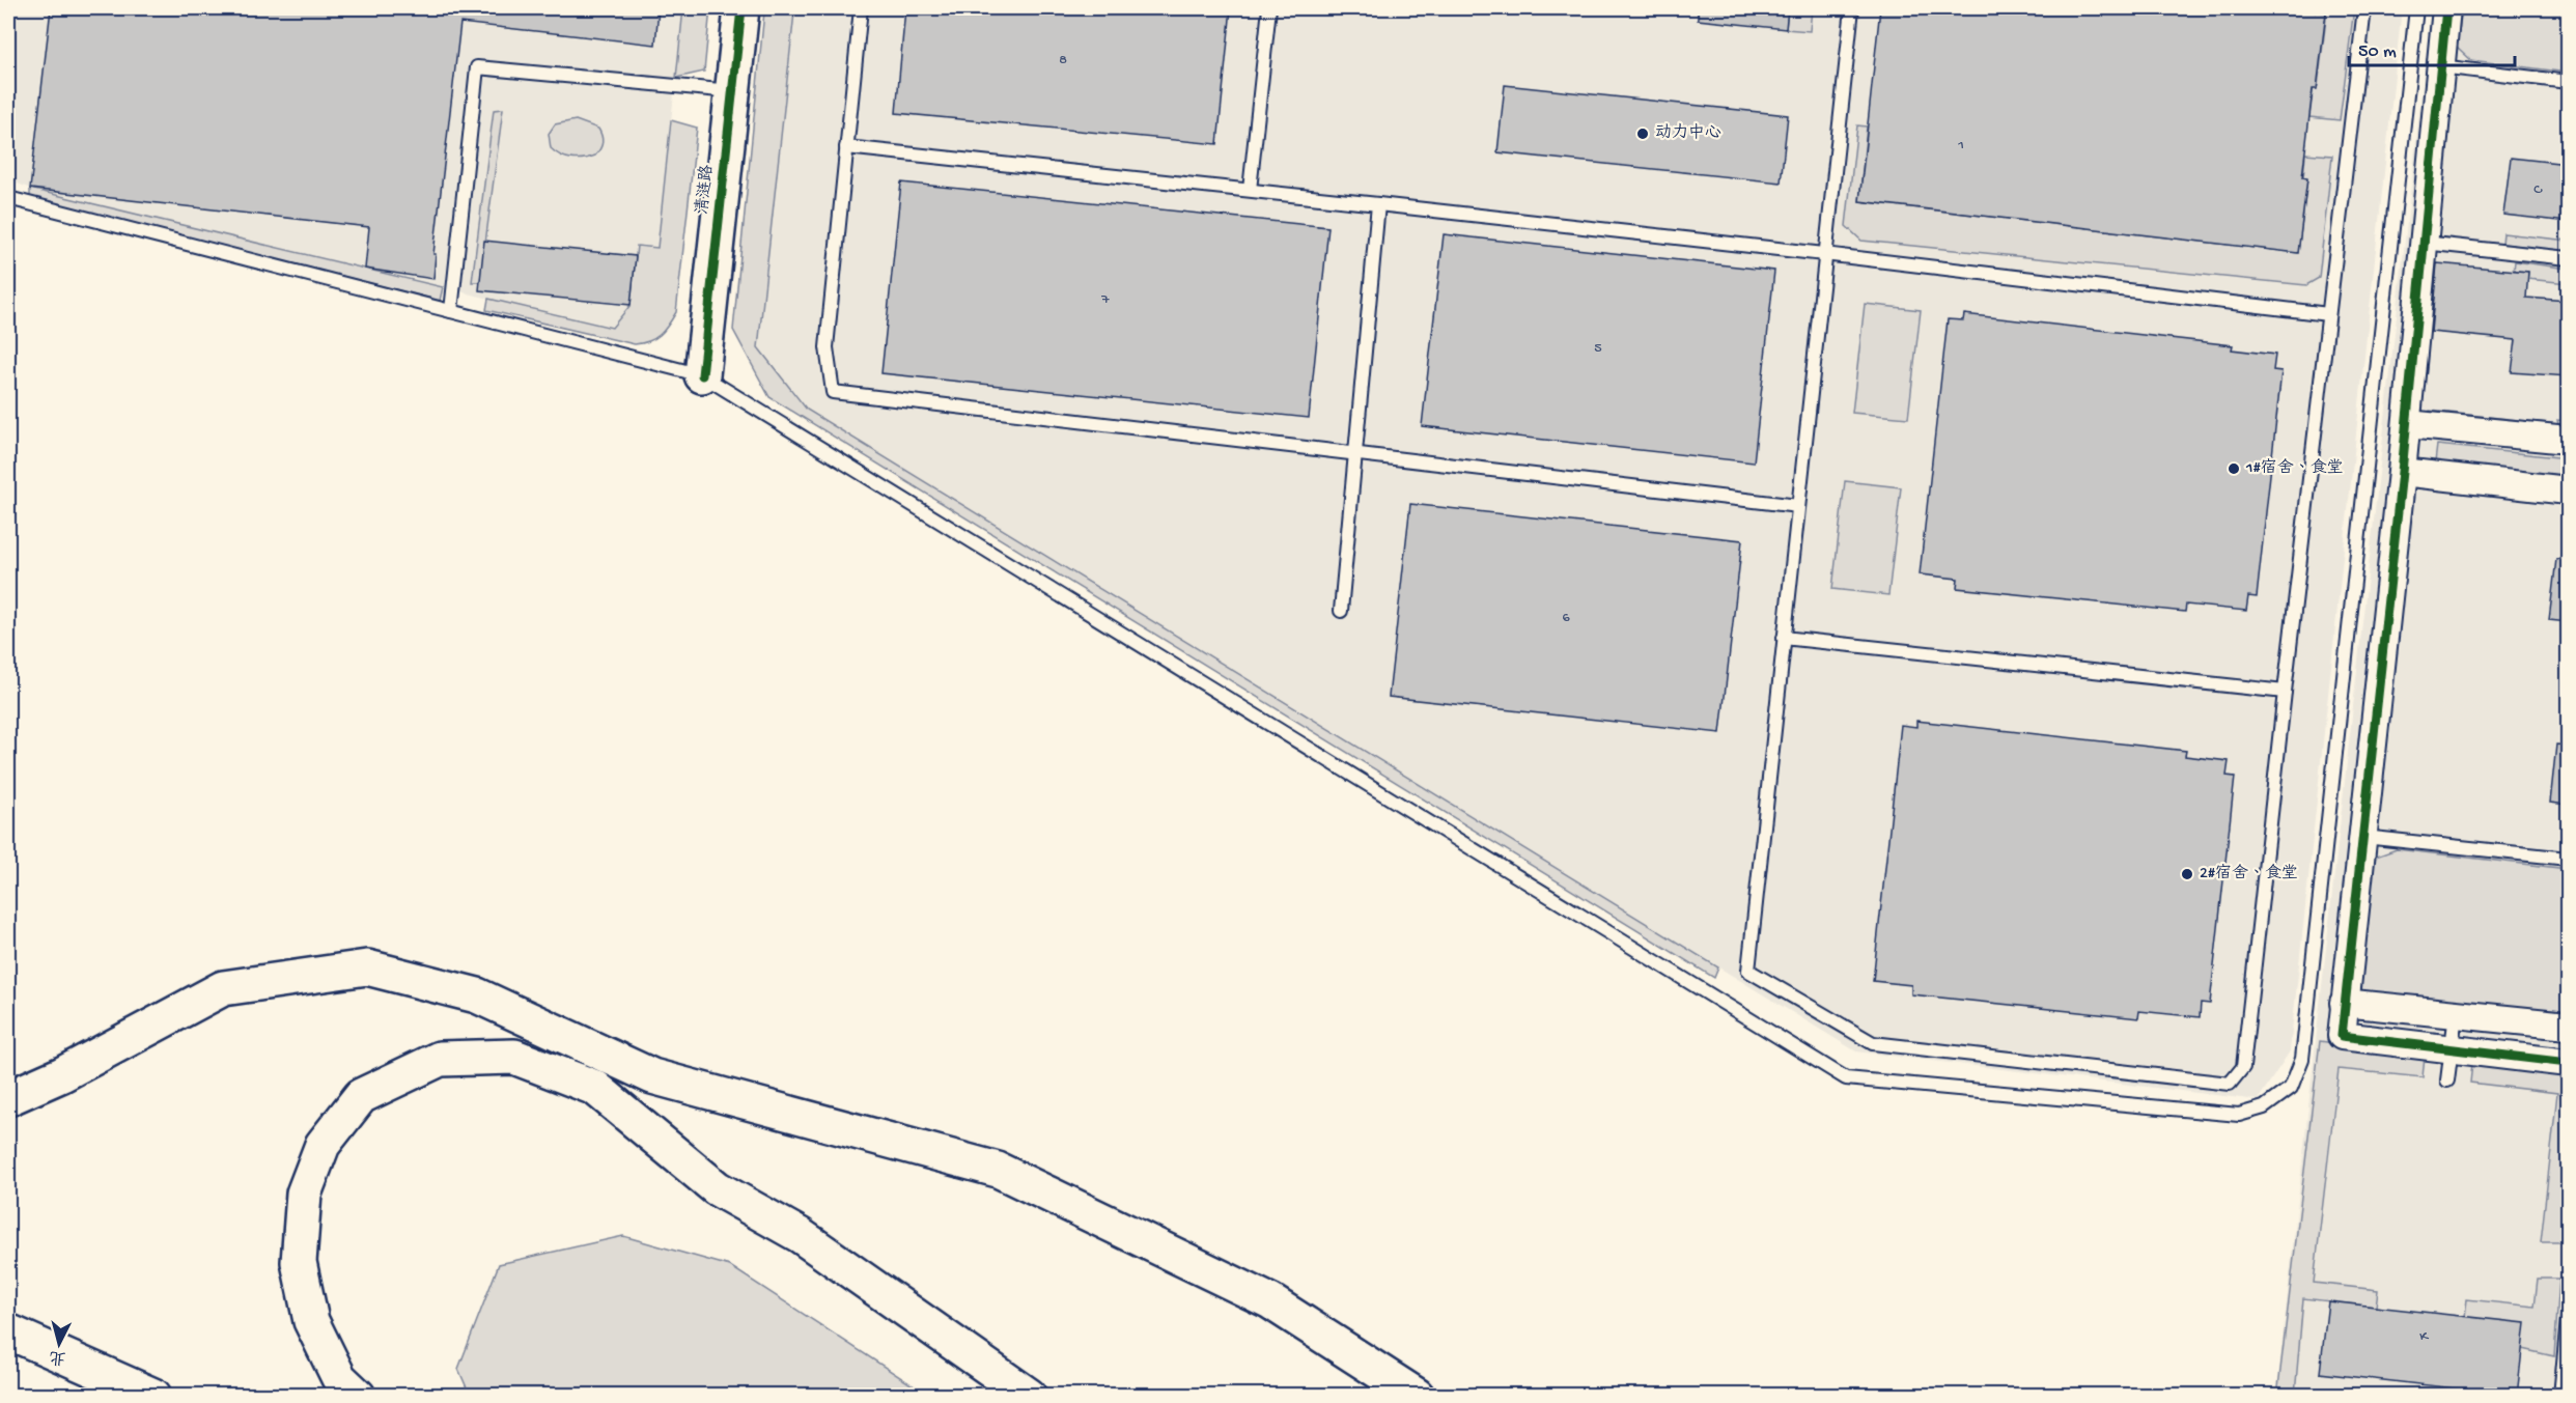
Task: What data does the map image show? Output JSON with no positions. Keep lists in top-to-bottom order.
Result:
{
  "streets": {
    "main road": ["清涟路"]
  },
  "places": ["动力中心", "1#宿舍、食堂", "2#宿舍、食堂"],
  "house_numbers": [
    "8",
    "1",
    "C",
    "7",
    "5",
    "6",
    "K"
  ],
  "scale_bar": "50 m",
  "north": "bottom"
}
